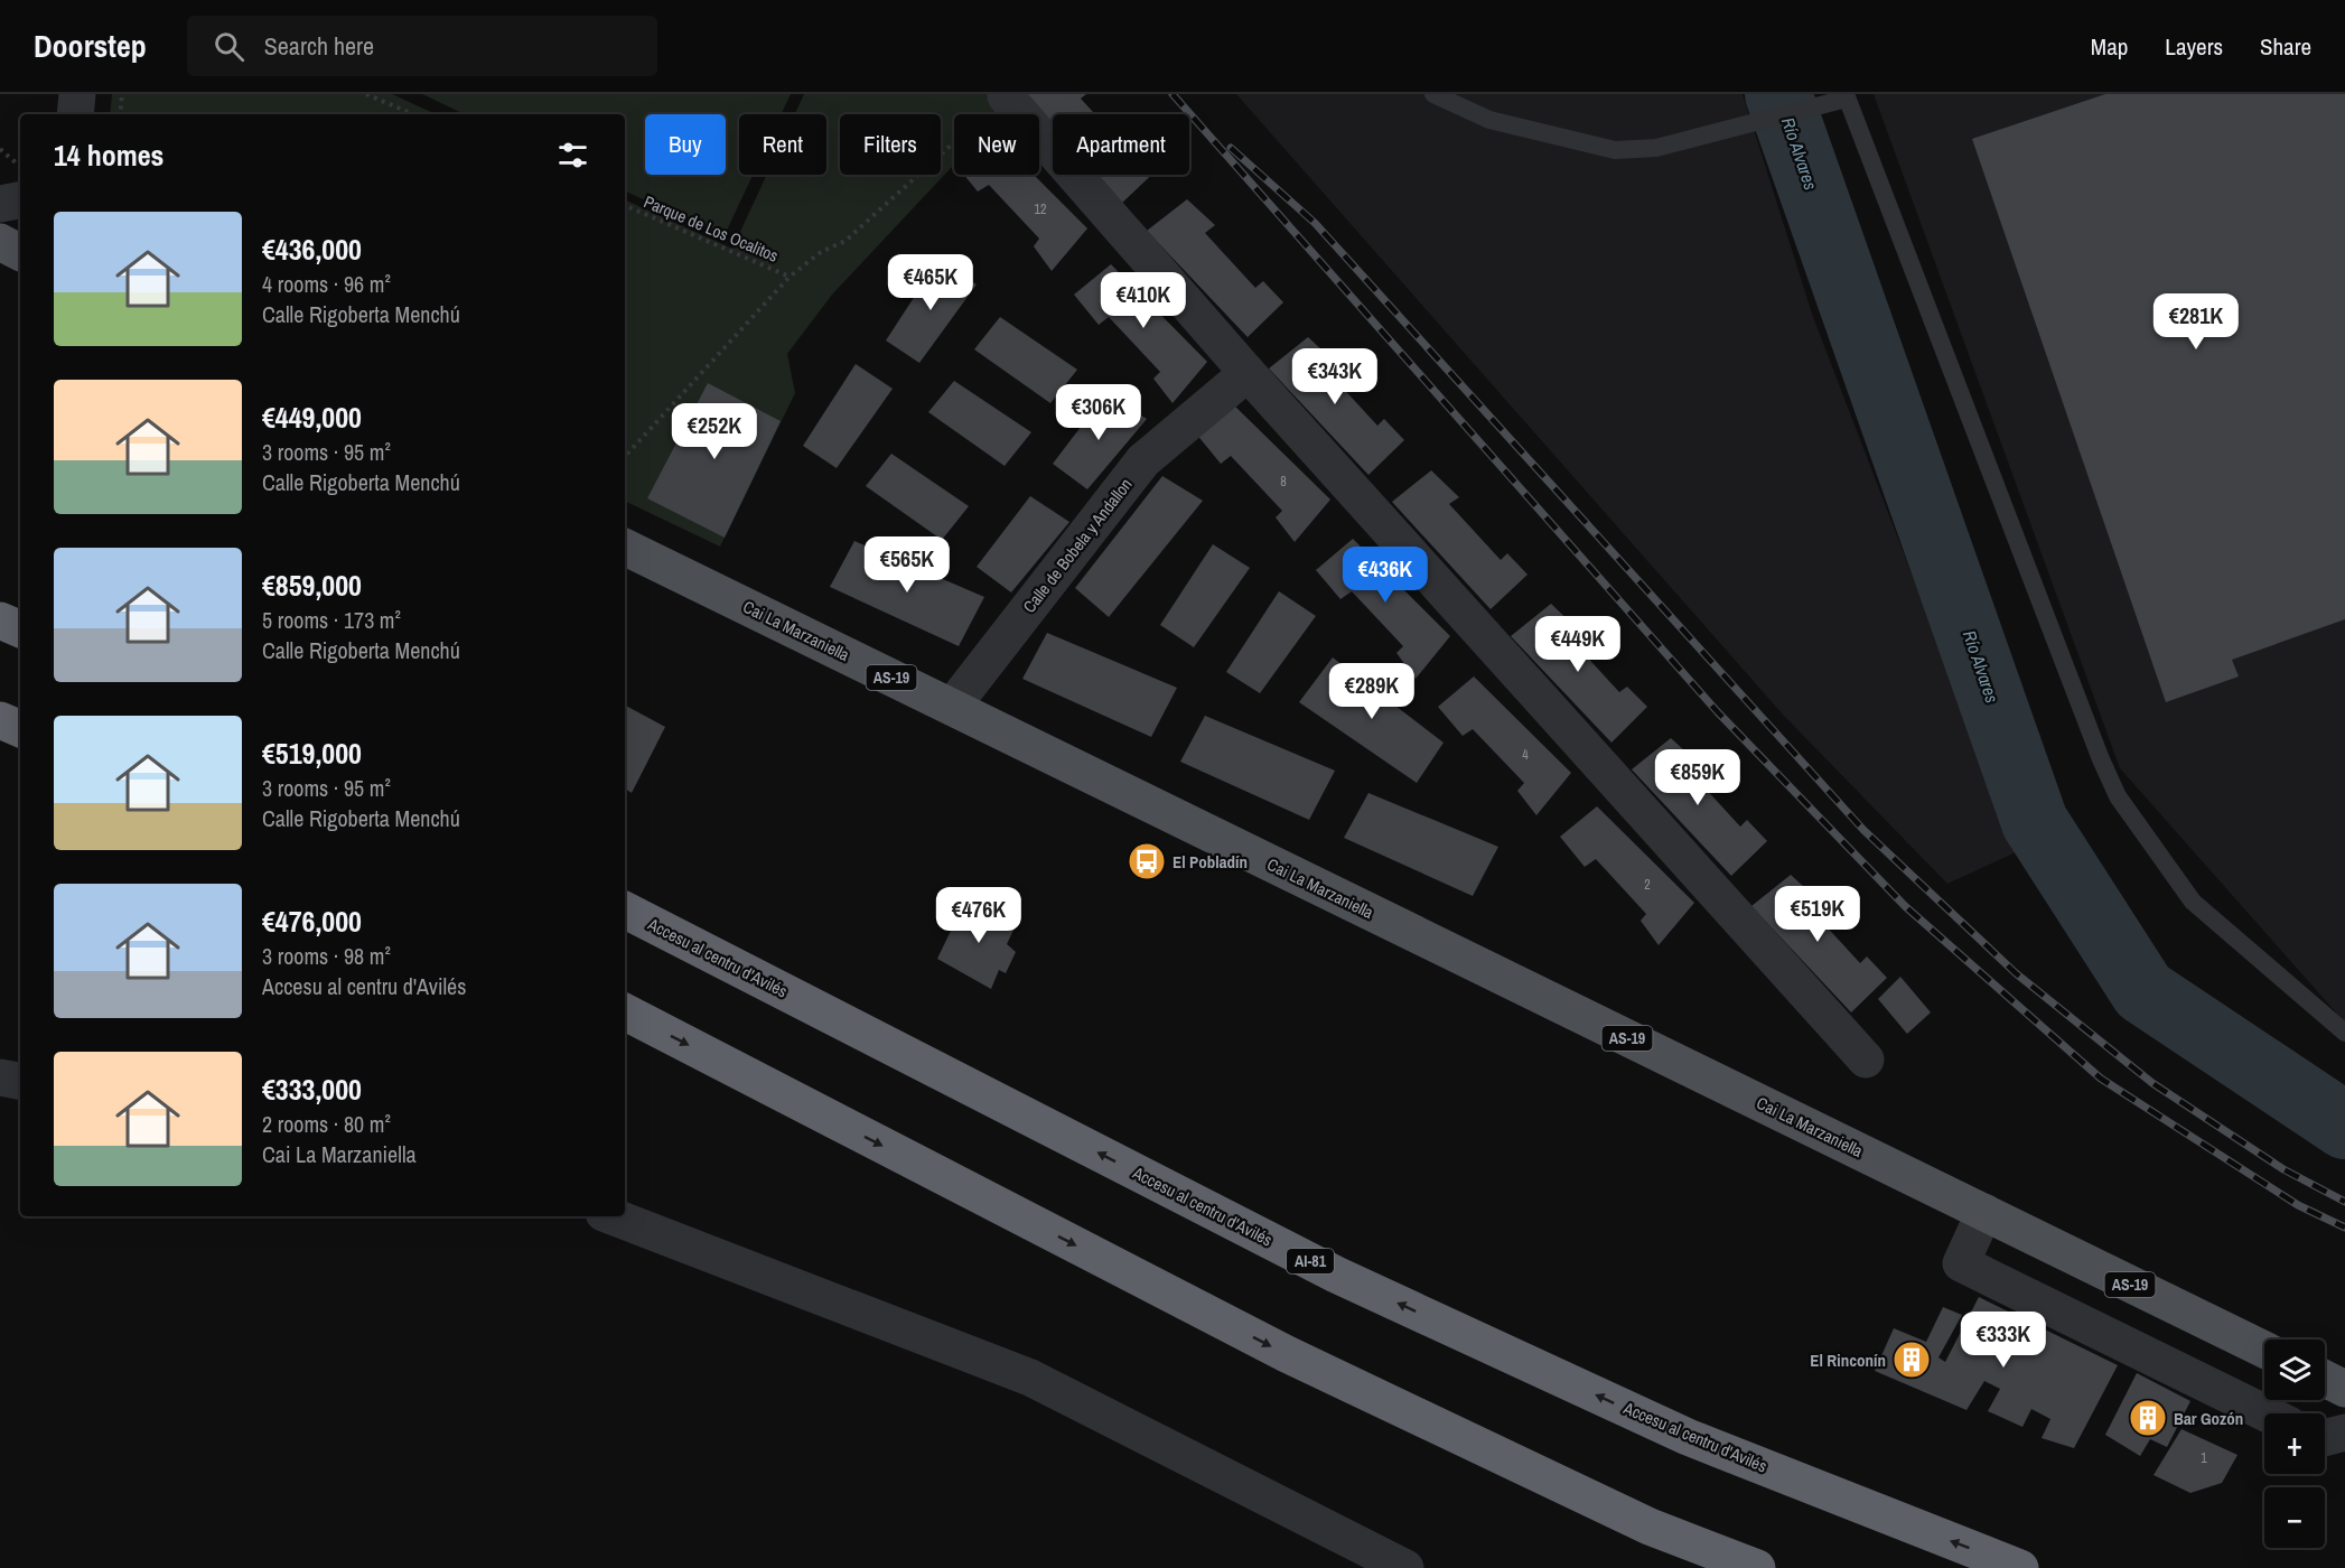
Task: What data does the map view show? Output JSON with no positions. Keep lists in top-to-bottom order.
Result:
{
  "streets": {
    "highway": ["Accesu al centru d'Avilés", "AI-81"],
    "main road": ["Cai La Marzaniella", "AS-19"],
    "street": ["Calle de Bobela y Andallon"],
    "path": ["Parque de Los Ocalitos"]
  },
  "crossings": [
    ["Calle de Bobela y Andallon", "Cai La Marzaniella"]
  ],
  "water": ["Río Alvares"],
  "places": {
    "bus stop": ["El Pobladín"],
    "building": ["El Rinconín", "Bar Gozón"]
  },
  "house_numbers": [
    "12",
    "8",
    "4",
    "2",
    "1"
  ],
  "page": {
    "header": "Doorstep",
    "search": "Search here",
    "nav": ["Map", "Layers", "Share"],
    "chip": [
      "Buy",
      "Rent",
      "Filters",
      "New",
      "Apartment"
    ],
    "heading": "14 homes",
    "list": [
      {
        "name": "€436,000",
        "note": "4 rooms · 96 m² · Calle Rigoberta Menchú"
      },
      {
        "name": "€449,000",
        "note": "3 rooms · 95 m² · Calle Rigoberta Menchú"
      },
      {
        "name": "€859,000",
        "note": "5 rooms · 173 m² · Calle Rigoberta Menchú"
      },
      {
        "name": "€519,000",
        "note": "3 rooms · 95 m² · Calle Rigoberta Menchú"
      },
      {
        "name": "€476,000",
        "note": "3 rooms · 98 m² · Accesu al centru d'Avilés"
      },
      {
        "name": "€333,000",
        "note": "2 rooms · 80 m² · Cai La Marzaniella"
      }
    ],
    "price": [
      "€465K",
      "€410K",
      "€281K",
      "€343K",
      "€306K",
      "€252K",
      "€565K",
      "€436K",
      "€449K",
      "€289K",
      "€859K",
      "€519K",
      "€476K",
      "€333K"
    ],
    "map_buttons": ["+", "−"]
  }
}
